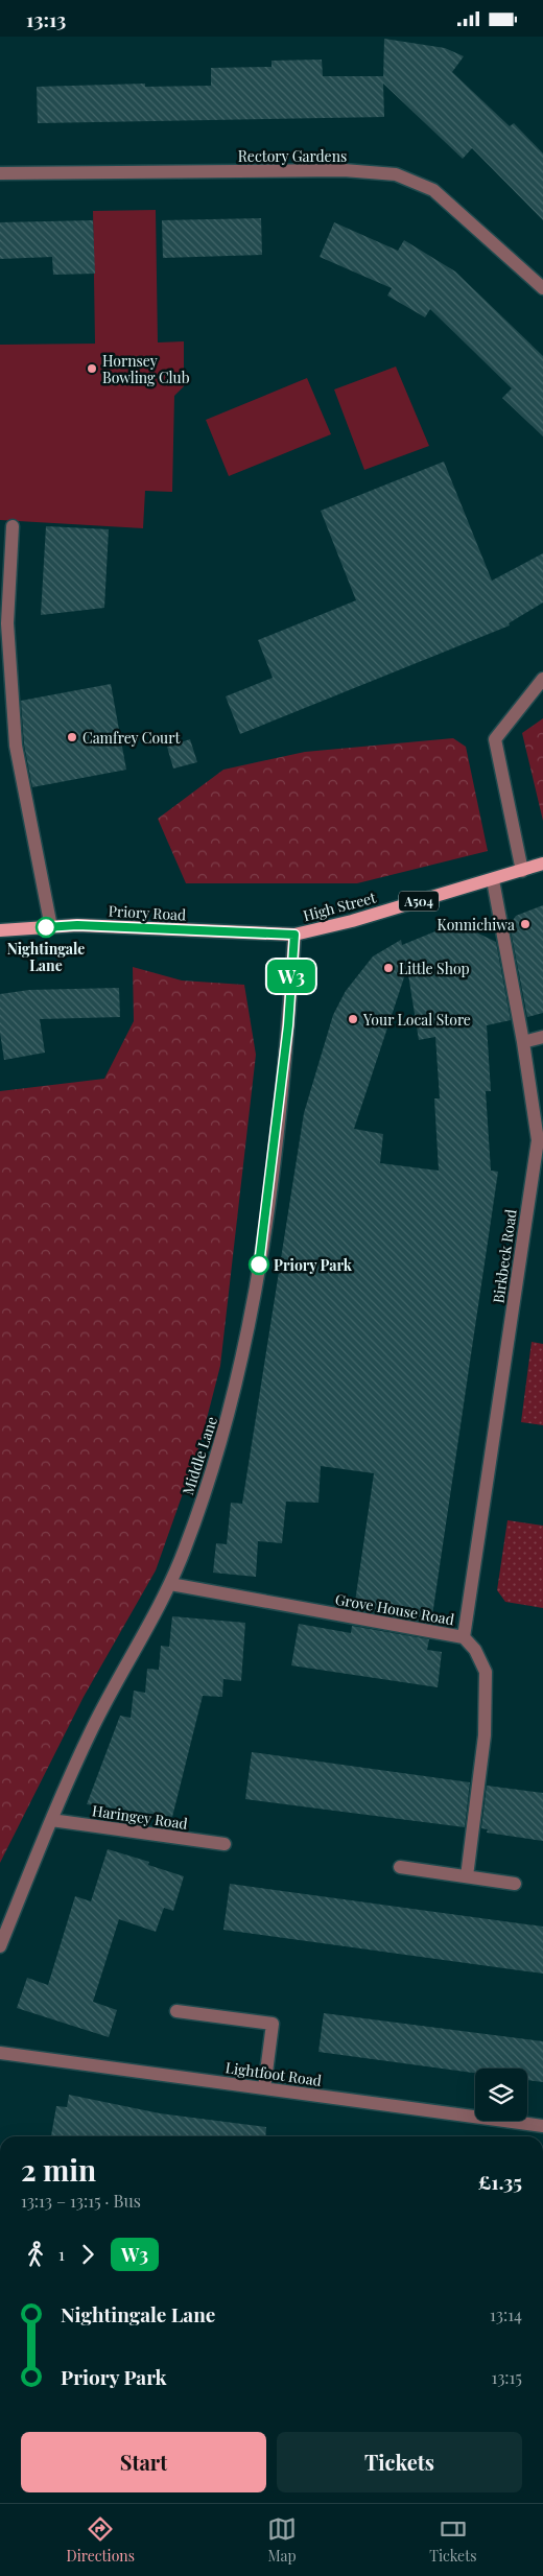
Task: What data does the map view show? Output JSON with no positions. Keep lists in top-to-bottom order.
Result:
{
  "streets": {
    "main road": ["A504", "High Street", "Priory Road"],
    "street": [
      "Rectory Gardens",
      "Birkbeck Road",
      "Middle Lane",
      "Grove House Road",
      "Haringey Road",
      "Lightfoot Road"
    ]
  },
  "crossings": [
    ["High Street", "Priory Road"],
    ["High Street", "Birkbeck Road"],
    ["High Street", "Middle Lane"],
    ["Priory Road", "Middle Lane"],
    ["Birkbeck Road", "Grove House Road"],
    ["Middle Lane", "Grove House Road"],
    ["Middle Lane", "Haringey Road"]
  ],
  "places": [
    "Hornsey Bowling Club",
    "Camfrey Court",
    "Konnichiwa",
    "Nightingale Lane",
    "Little Shop",
    "Your Local Store",
    "Priory Park"
  ],
  "lines": ["bus line W3"],
  "page": {
    "status": "13:13",
    "on_map": "W3",
    "heading": ["2 min", "13:13 – 13:15 · Bus", "£1.35"],
    "legs": ["1", "W3"],
    "list": [
      {
        "name": "Nightingale Lane",
        "value": "13:14"
      },
      {
        "name": "Priory Park",
        "value": "13:15"
      }
    ],
    "buttons": ["Start", "Tickets"],
    "tabs": ["Directions", "Map", "Tickets"]
  }
}
